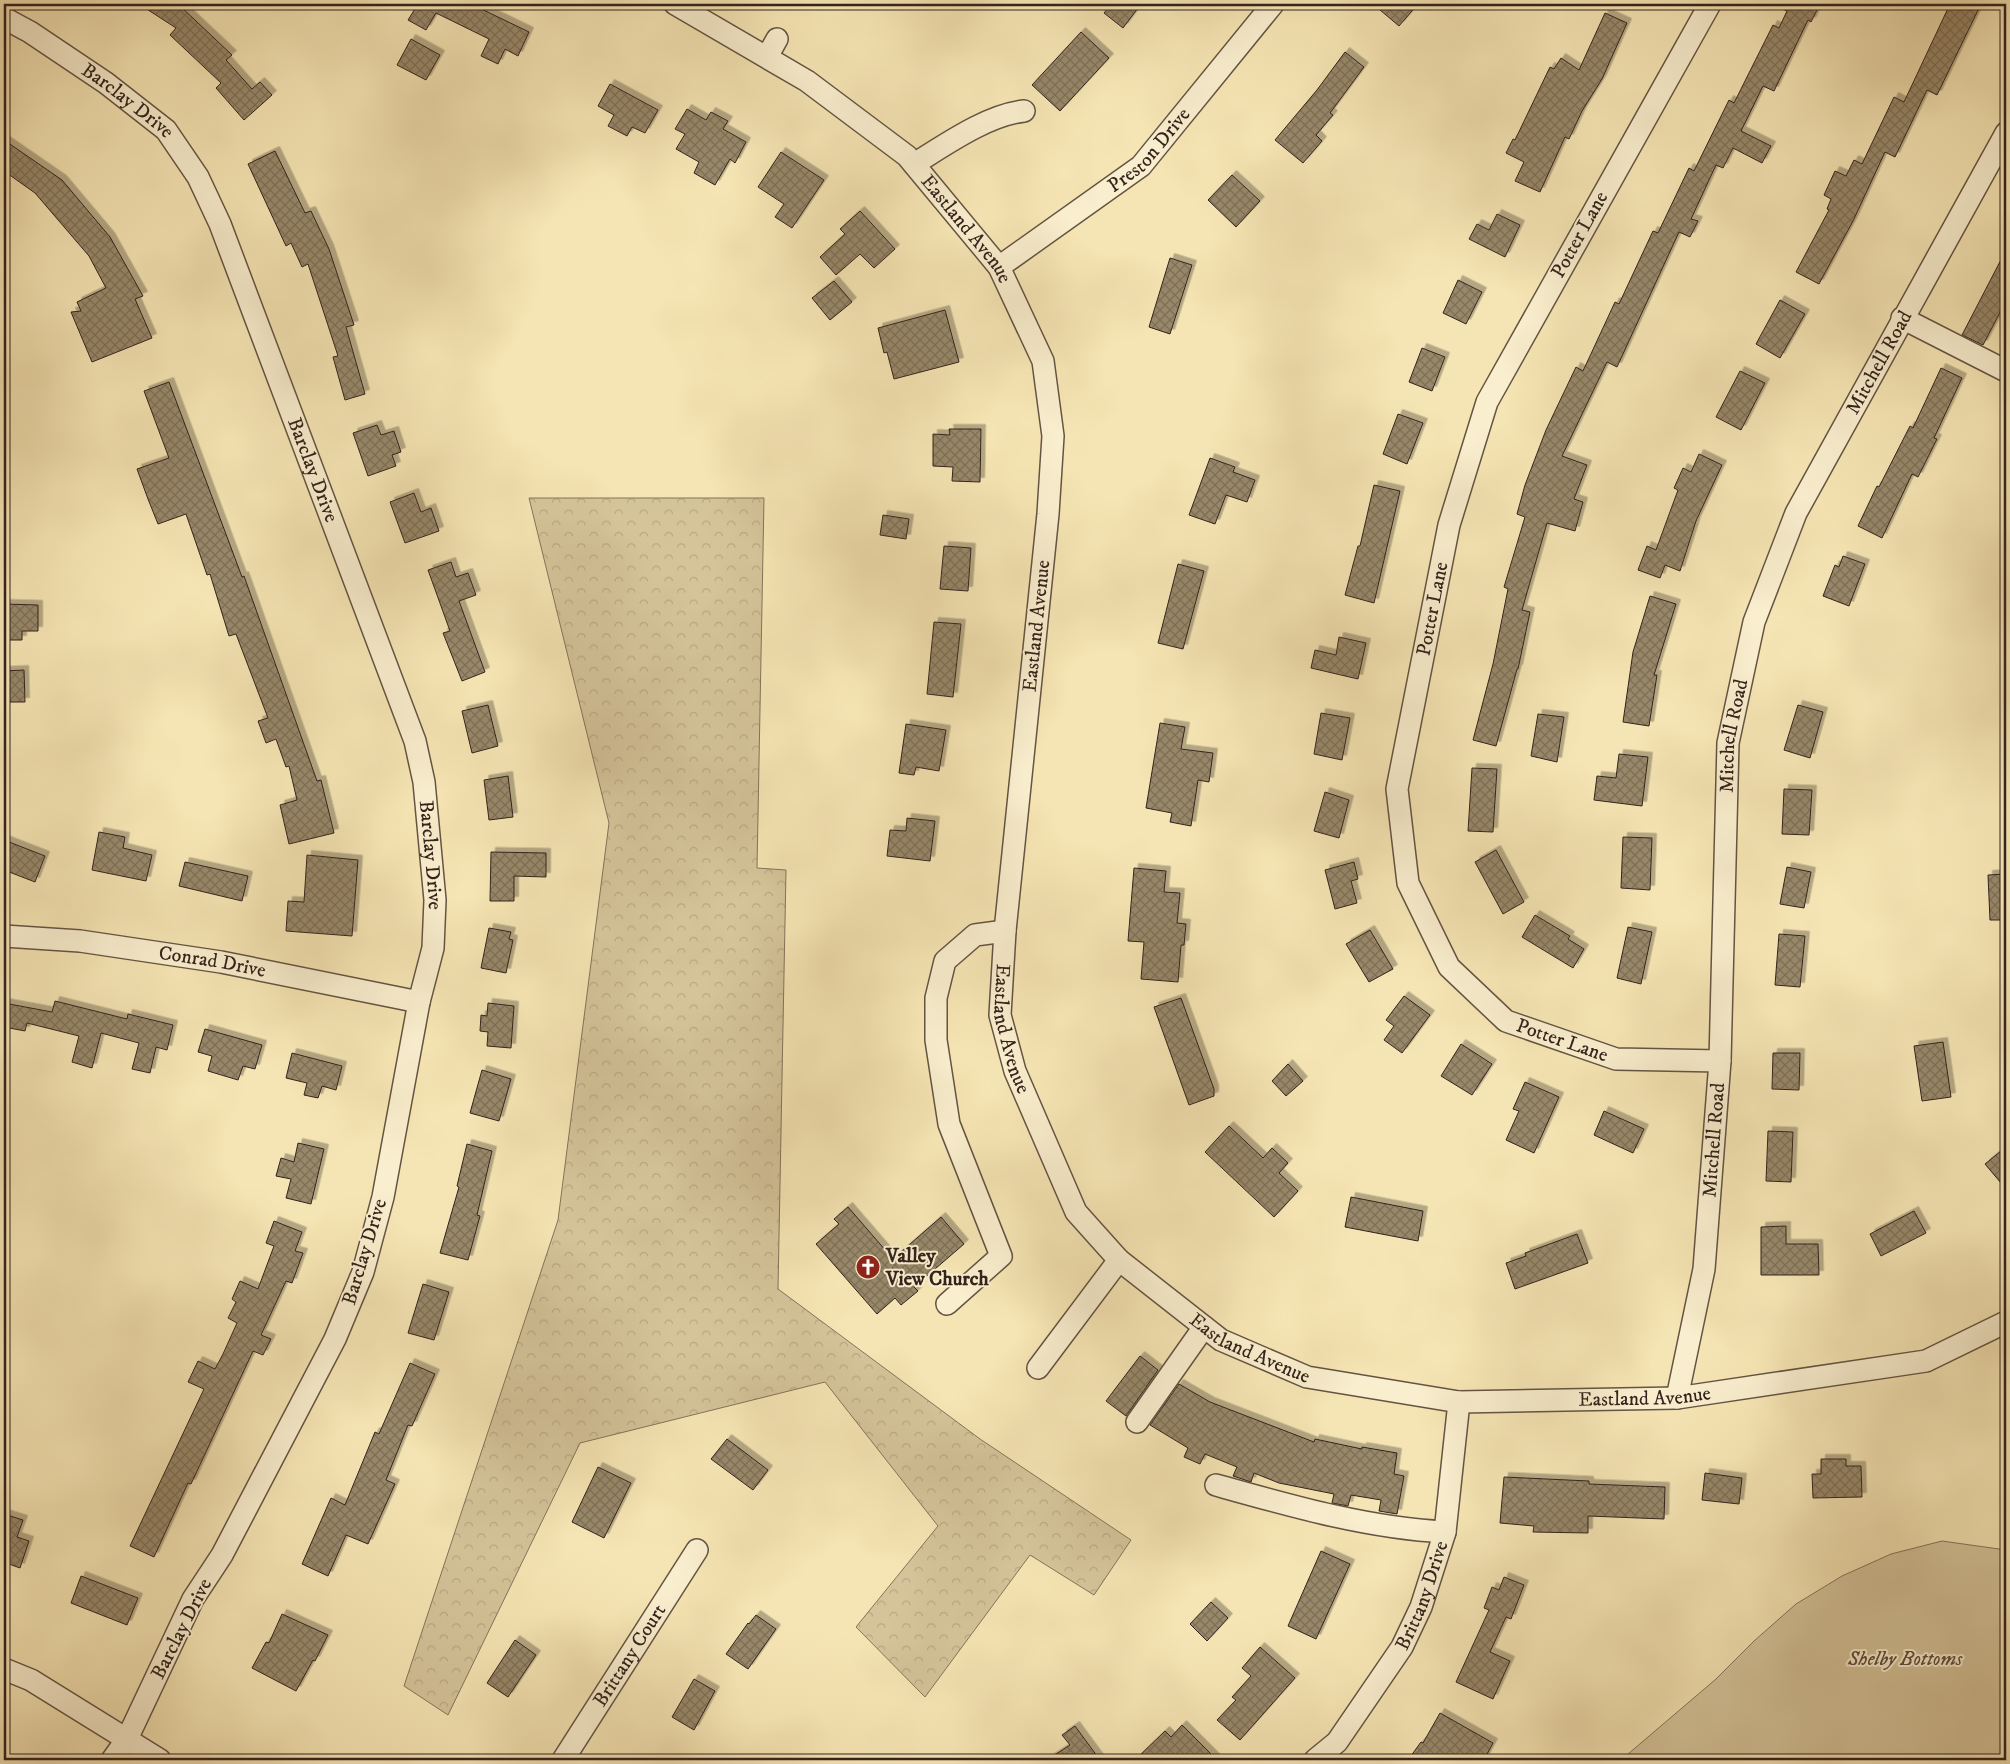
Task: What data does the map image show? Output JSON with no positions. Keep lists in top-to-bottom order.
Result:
{
  "streets": {
    "street": [
      "Barclay Drive",
      "Preston Drive",
      "Eastland Avenue",
      "Potter Lane",
      "Mitchell Road",
      "Conrad Drive",
      "Brittany Drive",
      "Brittany Court"
    ]
  },
  "crossings": [
    ["Barclay Drive", "Conrad Drive"],
    ["Preston Drive", "Eastland Avenue"],
    ["Eastland Avenue", "Mitchell Road"],
    ["Eastland Avenue", "Brittany Drive"],
    ["Potter Lane", "Mitchell Road"]
  ],
  "parks": ["Shelby Bottoms"],
  "places": {
    "church": ["Valley View Church"]
  }
}
